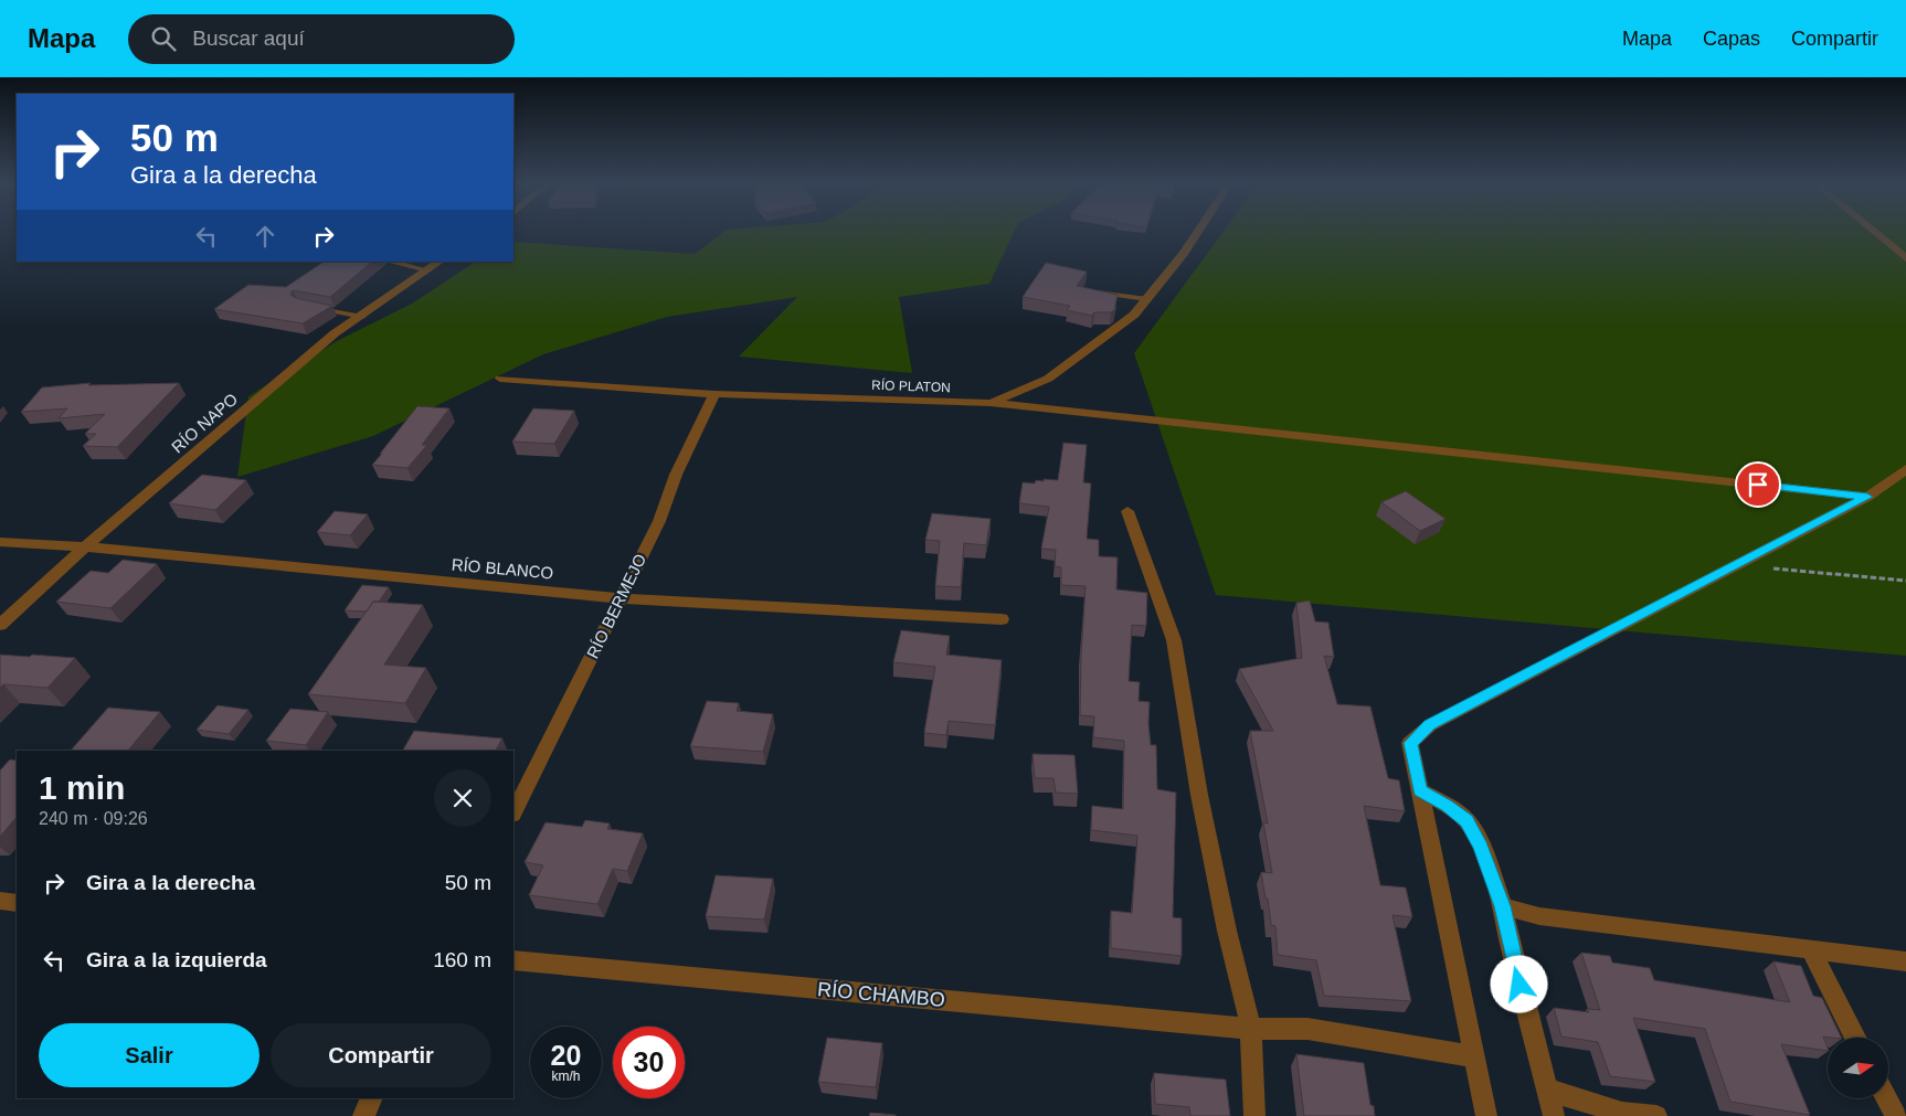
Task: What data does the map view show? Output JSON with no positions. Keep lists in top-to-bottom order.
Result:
{
  "streets": {
    "street": [
      "RÍO PLATON",
      "RÍO NAPO",
      "RÍO BLANCO",
      "RÍO BERMEJO",
      "RÍO CHAMBO"
    ]
  },
  "crossings": [
    ["RÍO PLATON", "RÍO BERMEJO"],
    ["RÍO NAPO", "RÍO BLANCO"],
    ["RÍO BLANCO", "RÍO BERMEJO"]
  ],
  "north": "right",
  "page": {
    "header": "Mapa",
    "search": "Buscar aquí",
    "nav": ["Mapa", "Capas", "Compartir"],
    "turn": ["50 m", "Gira a la derecha"],
    "heading": ["1 min", "240 m · 09:26"],
    "list": [
      {
        "name": "Gira a la derecha",
        "value": "50 m"
      },
      {
        "name": "Gira a la izquierda",
        "value": "160 m"
      }
    ],
    "buttons": ["Salir", "Compartir"],
    "speed": "20 km/h",
    "limit": "30"
  }
}
